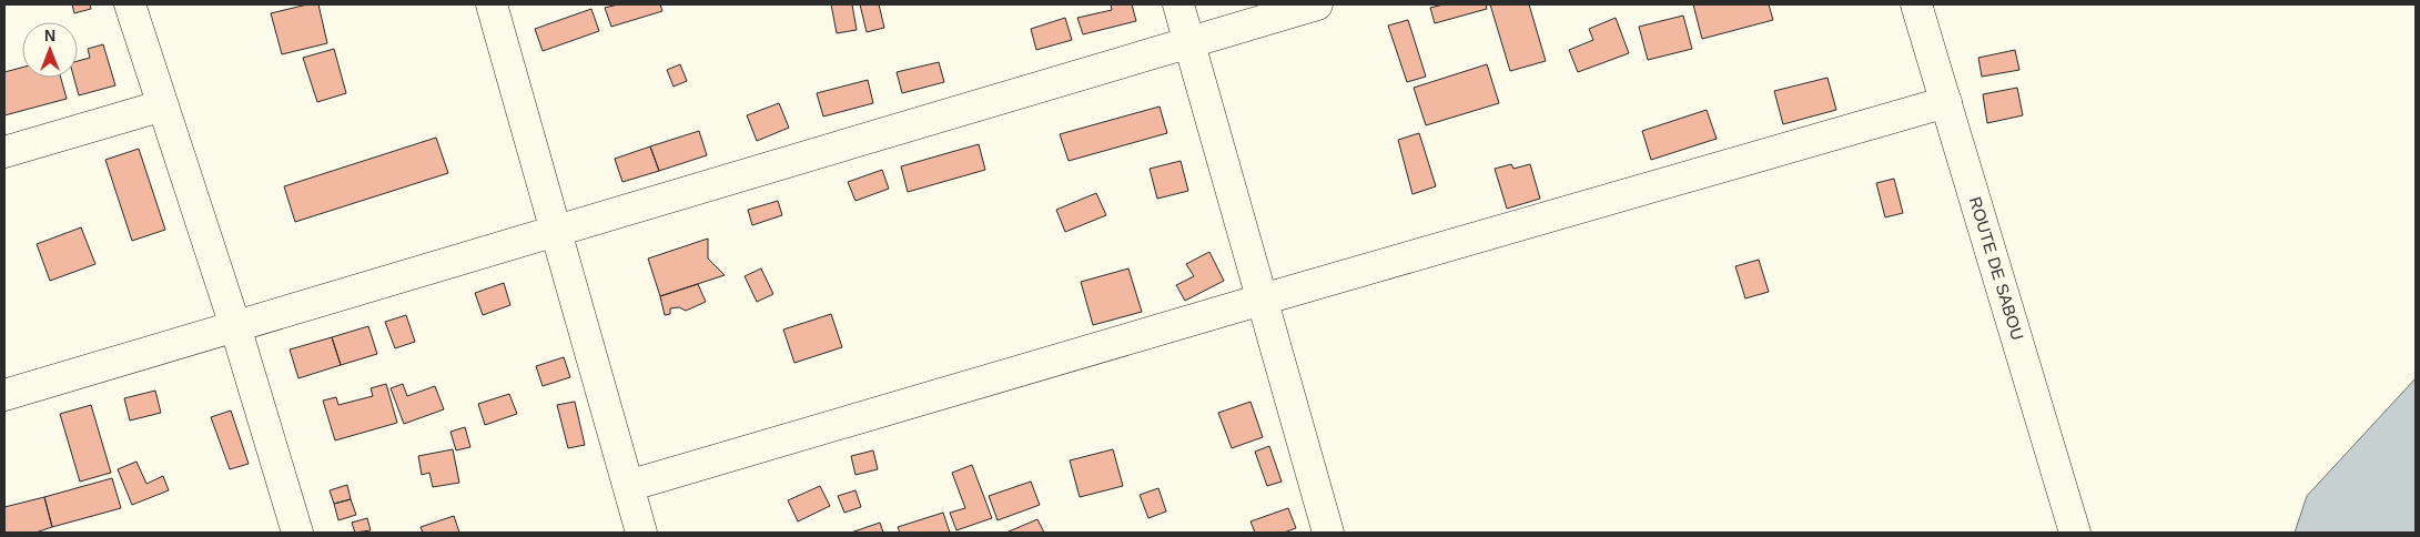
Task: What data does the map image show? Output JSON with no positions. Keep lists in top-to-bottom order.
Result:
{
  "streets": {
    "street": ["ROUTE DE SABOU"]
  },
  "north": "top"
}
